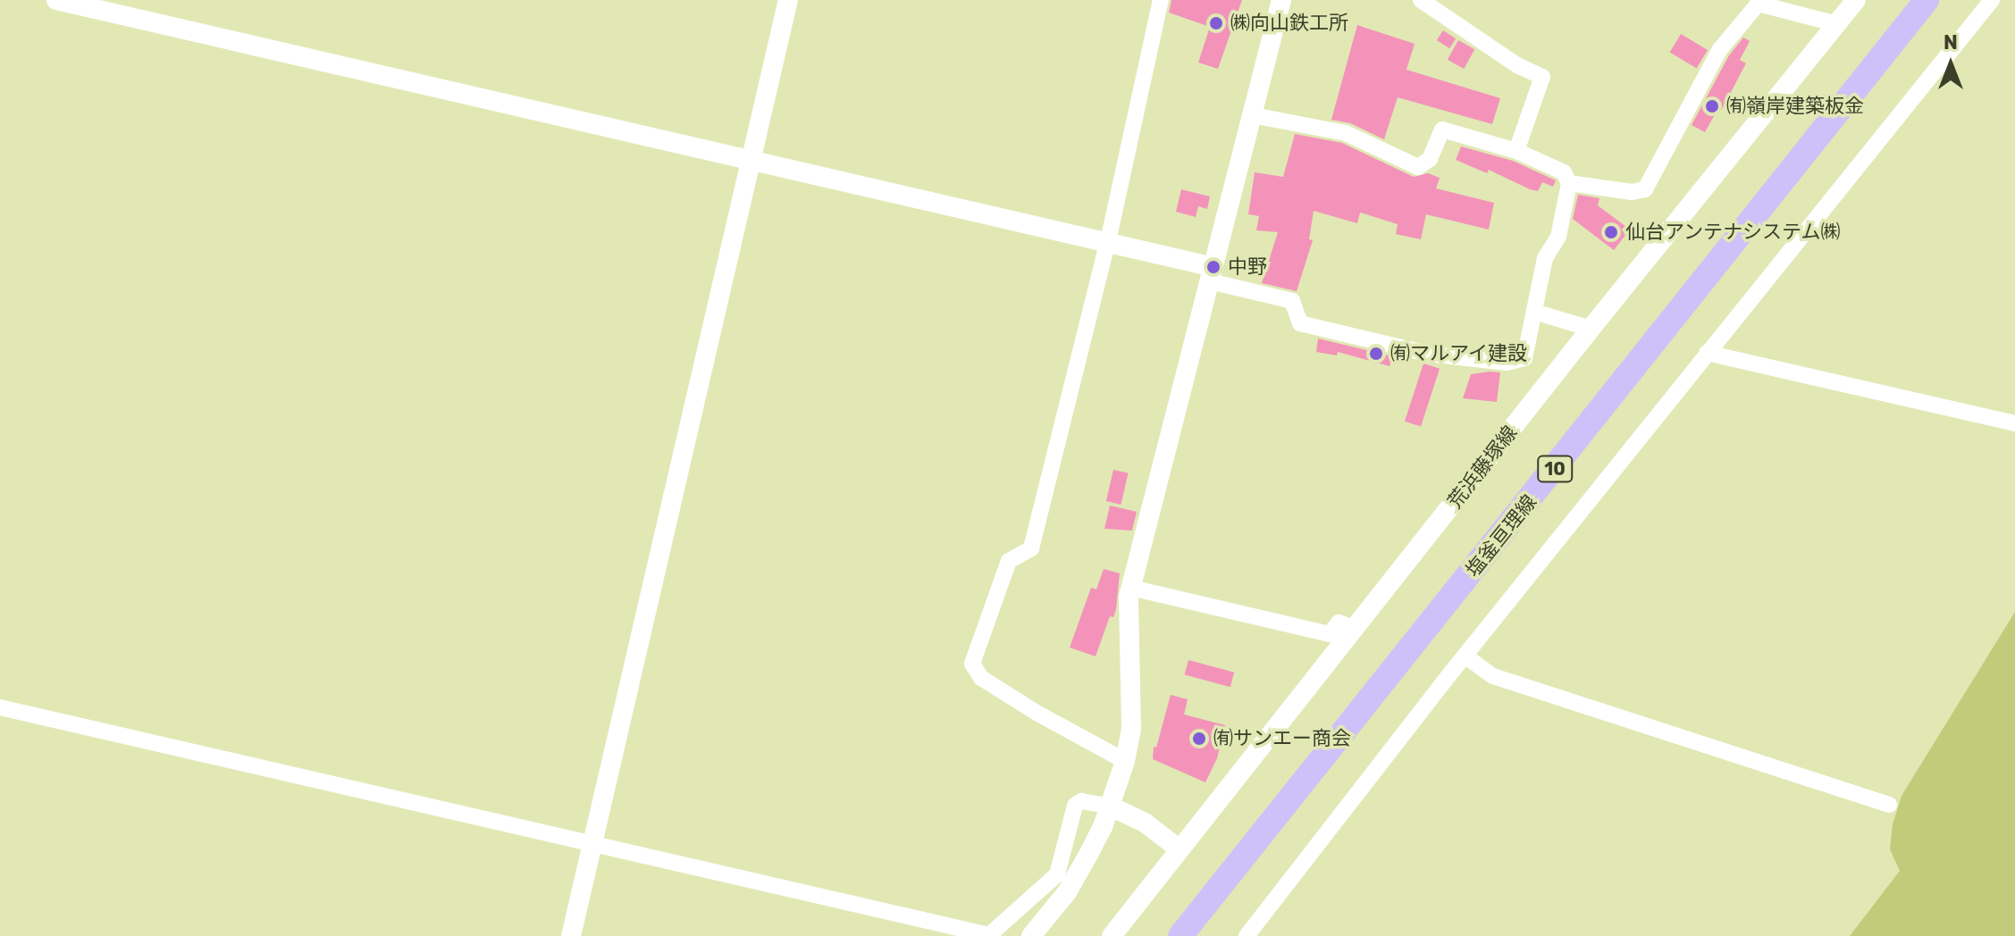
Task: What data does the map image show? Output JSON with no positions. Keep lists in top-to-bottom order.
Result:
{
  "streets": {
    "main road": ["10", "塩釜亘理線"],
    "street": ["荒浜藤塚線"]
  },
  "places": [
    "㈱向山鉄工所",
    "㈲嶺岸建築板金",
    "仙台アンテナシステム㈱",
    "中野",
    "㈲マルアイ建設",
    "㈲サンエー商会"
  ],
  "north": "top"
}
